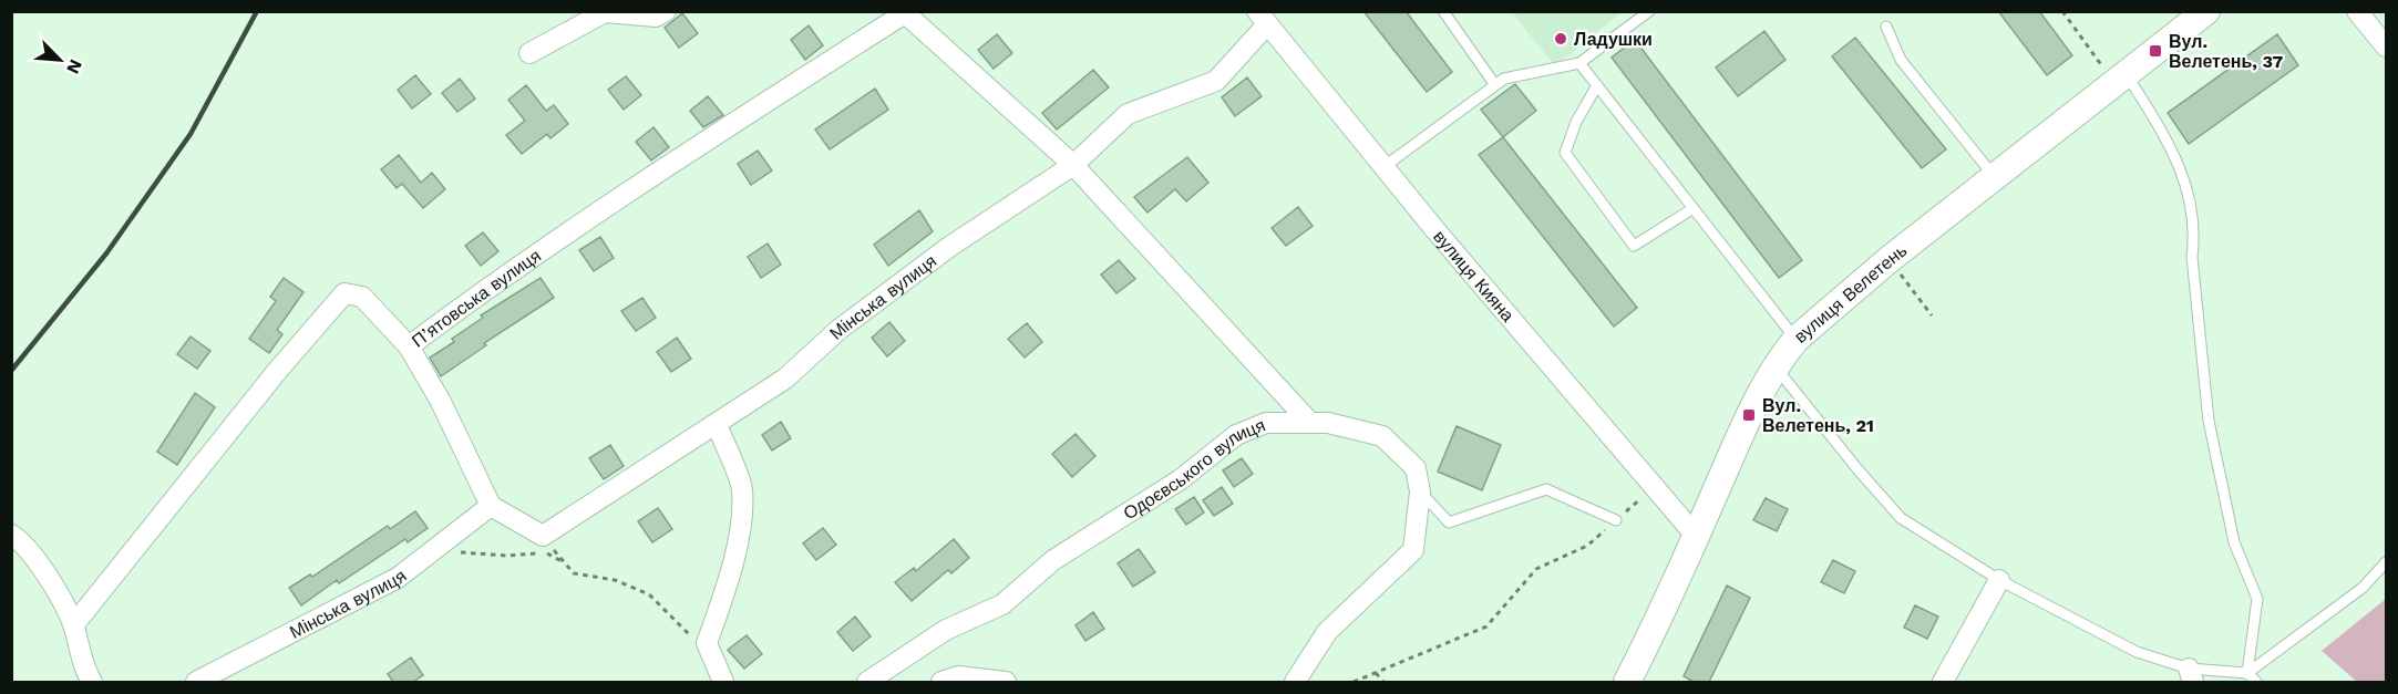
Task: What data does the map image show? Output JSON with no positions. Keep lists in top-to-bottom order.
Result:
{
  "streets": {
    "street": [
      "вулиця Кияна",
      "вулиця Велетень",
      "П’ятовська вулиця",
      "Мінська вулиця",
      "Одоєвського вулиця"
    ]
  },
  "crossings": [
    ["вулиця Кияна", "вулиця Велетень"],
    ["вулиця Кияна", "Мінська вулиця"]
  ],
  "places": {
    "other": ["Ладушки"],
    "transit": ["Вул. Велетень, 37", "Вул. Велетень, 21"]
  },
  "north": "bottom right"
}
